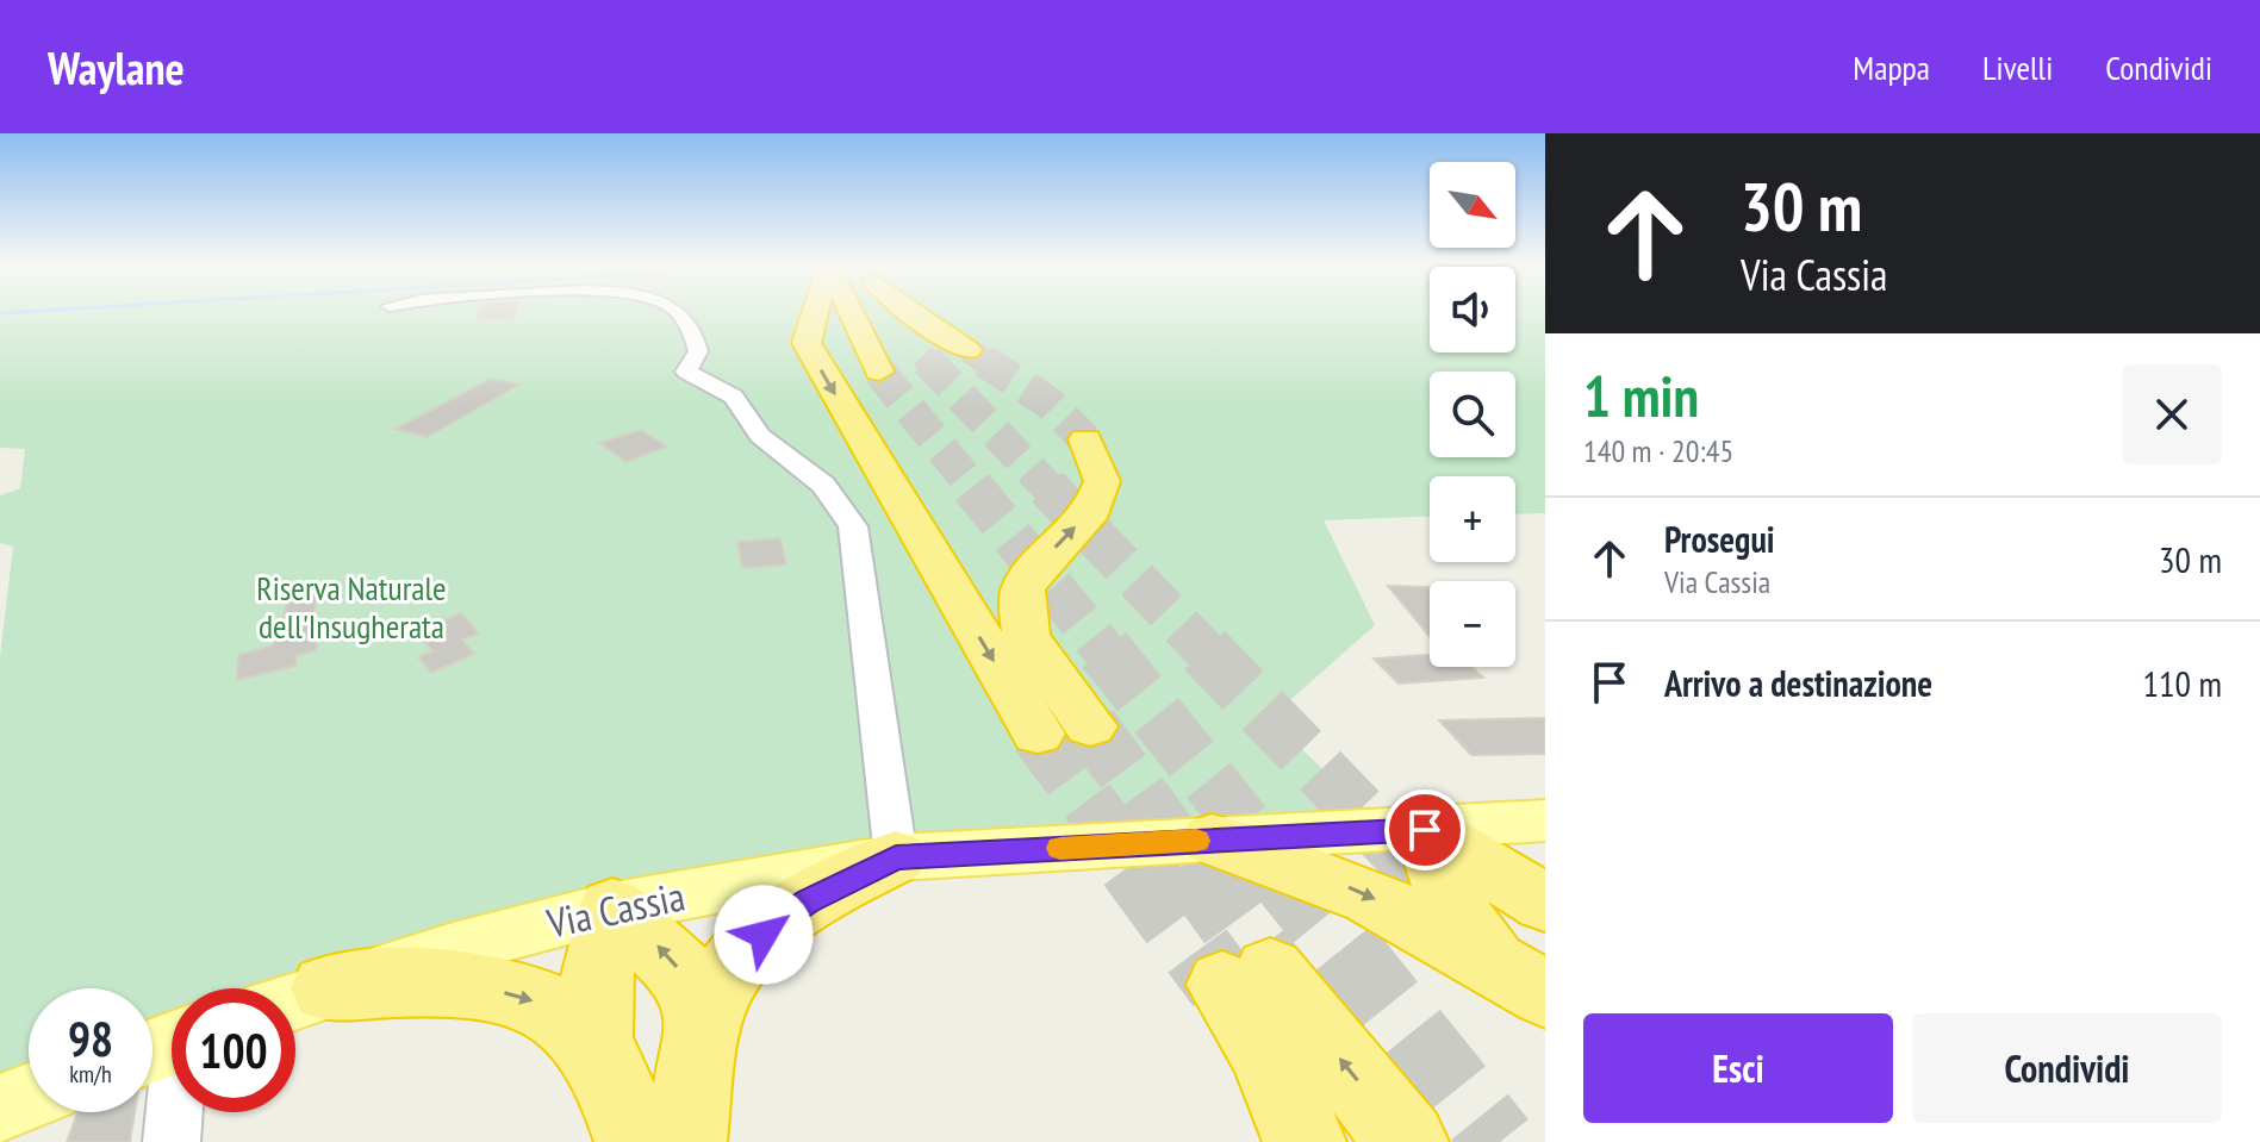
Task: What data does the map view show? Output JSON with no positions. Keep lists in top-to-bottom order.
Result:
{
  "streets": {
    "main road": ["Via Cassia"]
  },
  "parks": ["Riserva Naturale dell'Insugherata"],
  "north": "bottom right",
  "page": {
    "header": "Waylane",
    "nav": ["Mappa", "Livelli", "Condividi"],
    "turn": ["30 m", "Via Cassia"],
    "map_buttons": ["+", "−"],
    "heading": ["1 min", "140 m · 20:45"],
    "list": [
      {
        "name": "Prosegui",
        "note": "Via Cassia",
        "value": "30 m"
      },
      {
        "name": "Arrivo a destinazione",
        "value": "110 m"
      }
    ],
    "speed": "98 km/h",
    "limit": "100",
    "buttons": ["Esci", "Condividi"]
  }
}
